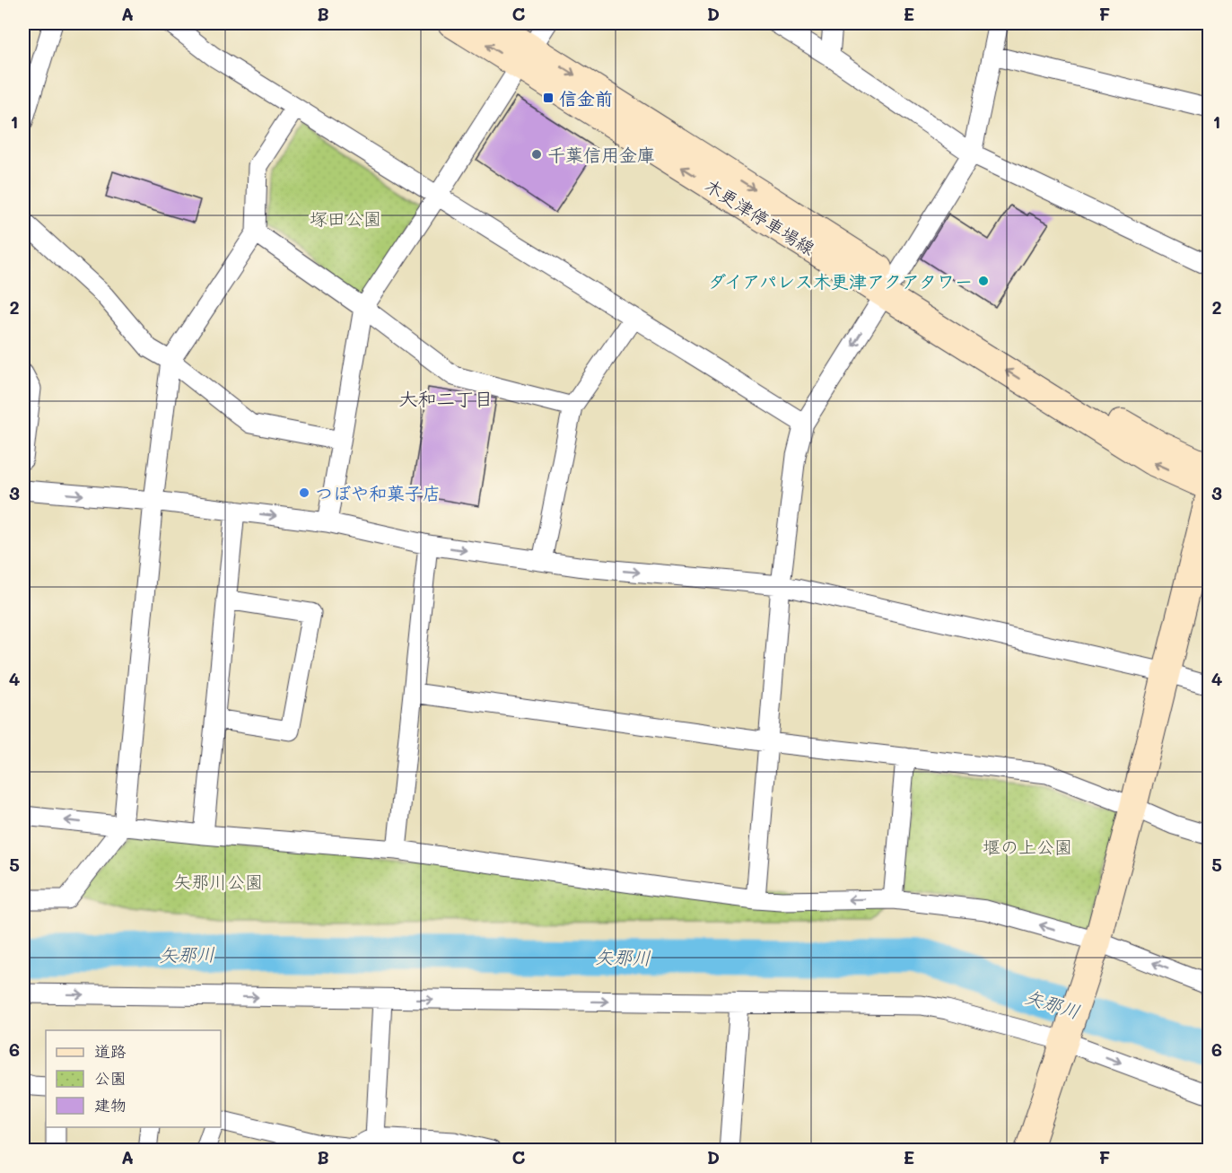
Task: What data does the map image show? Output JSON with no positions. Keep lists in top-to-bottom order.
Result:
{
  "streets": {
    "main road": ["木更津停車場線"]
  },
  "districts": ["大和二丁目"],
  "water": ["矢那川"],
  "parks": ["塚田公園", "堰の上公園", "矢那川公園"],
  "places": {
    "transit": ["信金前"],
    "other": ["千葉信用金庫", "ダイアパレス木更津アクアタワー", "つぼや和菓子店"]
  },
  "legend": ["道路", "公園", "建物"],
  "grid": {
    "columns": [
      "A",
      "B",
      "C",
      "D",
      "E",
      "F"
    ],
    "rows": [
      "1",
      "2",
      "3",
      "4",
      "5",
      "6"
    ]
  }
}
